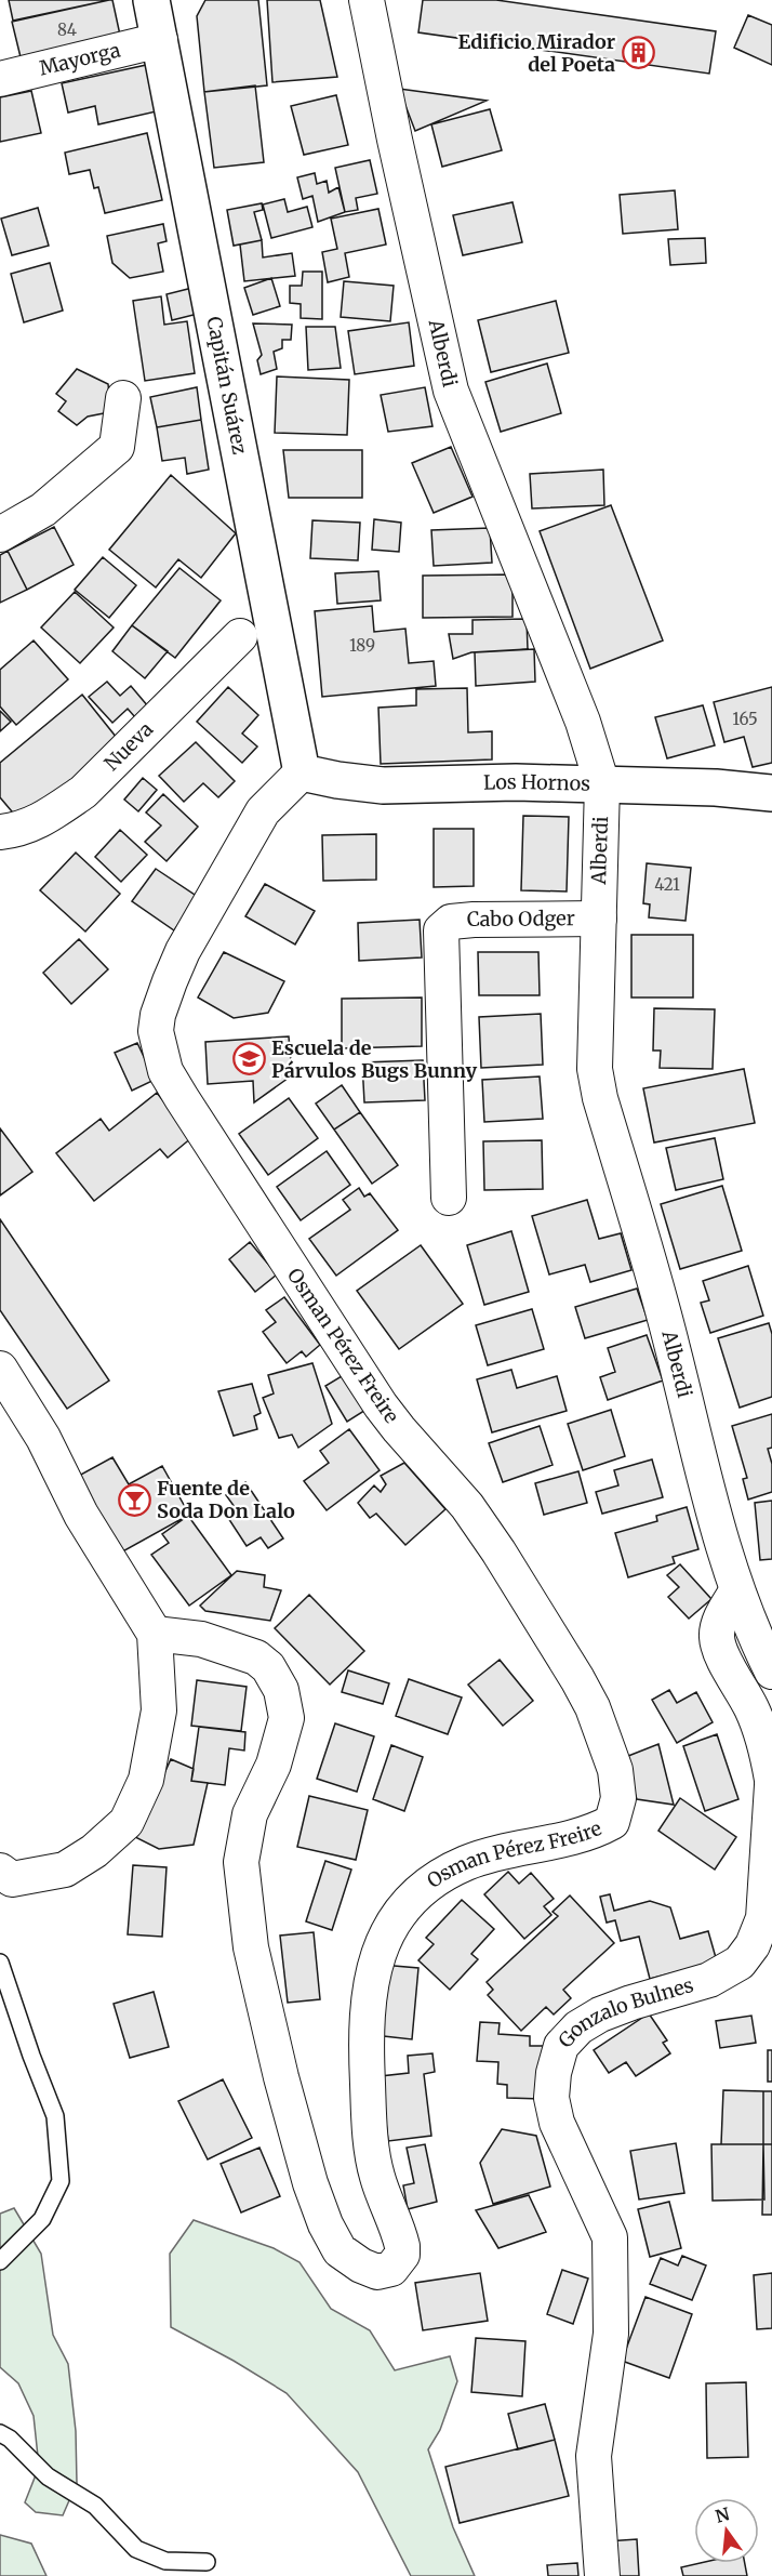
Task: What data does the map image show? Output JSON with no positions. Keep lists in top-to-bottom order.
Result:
{
  "streets": {
    "street": [
      "Mayorga",
      "Alberdi",
      "Capitán Suárez",
      "Nueva",
      "Los Hornos",
      "Cabo Odger",
      "Osman Pérez Freire",
      "Gonzalo Bulnes"
    ]
  },
  "crossings": [
    ["Mayorga", "Capitán Suárez"],
    ["Alberdi", "Los Hornos"],
    ["Alberdi", "Cabo Odger"],
    ["Capitán Suárez", "Los Hornos"],
    ["Capitán Suárez", "Osman Pérez Freire"],
    ["Los Hornos", "Osman Pérez Freire"]
  ],
  "places": {
    "building": ["Edificio Mirador del Poeta"],
    "school or university": ["Escuela de Párvulos Bugs Bunny"],
    "bar": ["Fuente de Soda Don Lalo"]
  },
  "house_numbers": [
    "84",
    "189",
    "165",
    "421"
  ],
  "north": "top"
}
